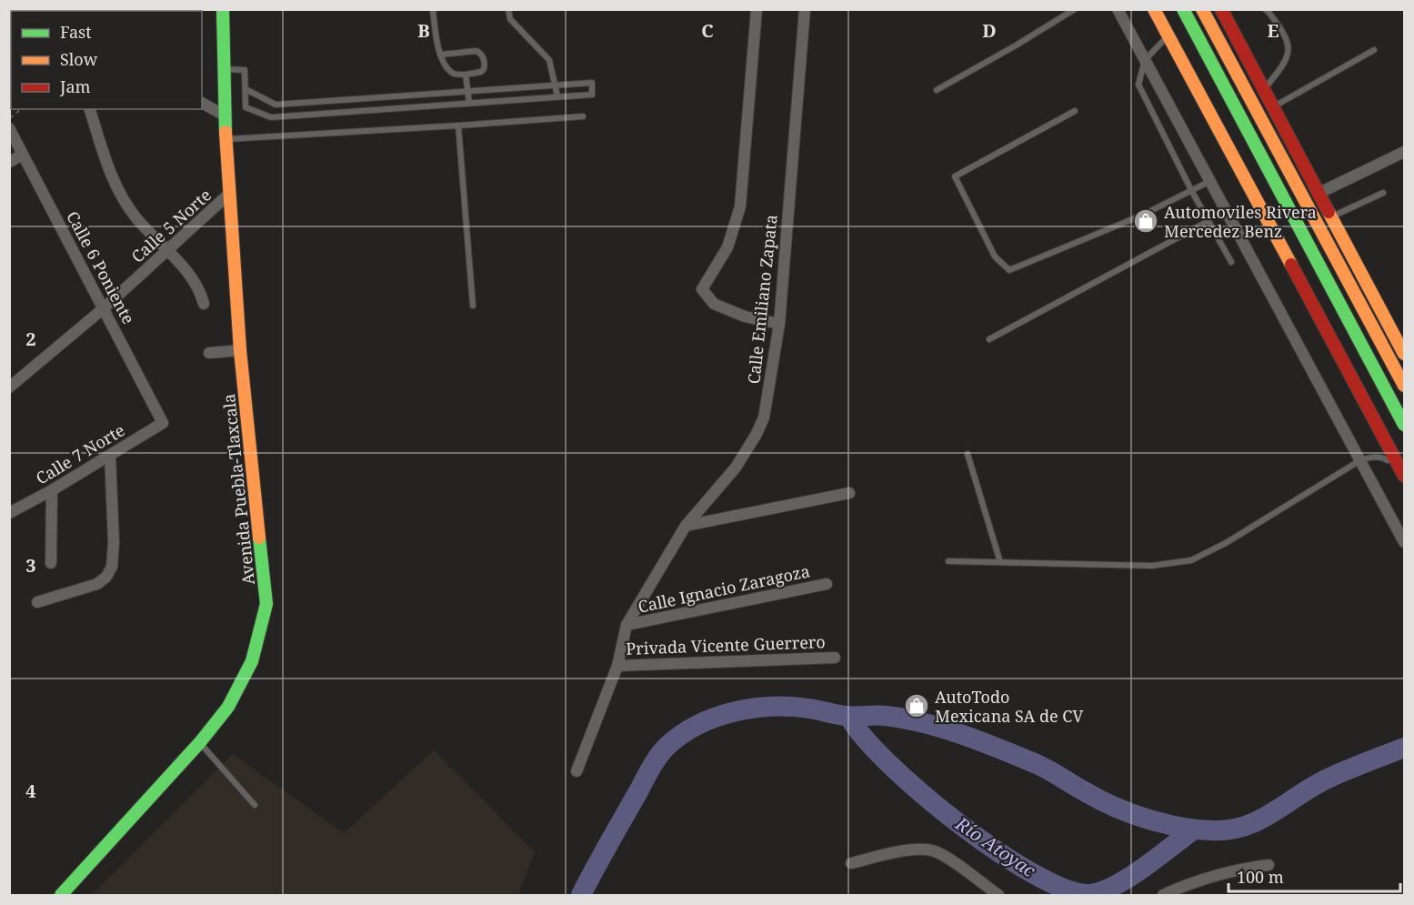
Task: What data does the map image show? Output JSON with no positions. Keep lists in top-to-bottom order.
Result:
{
  "streets": {
    "main road": ["Avenida Puebla-Tlaxcala"],
    "street": [
      "Calle 5 Norte",
      "Calle 6 Poniente",
      "Calle Emiliano Zapata",
      "Calle 7 Norte",
      "Calle Ignacio Zaragoza",
      "Privada Vicente Guerrero"
    ]
  },
  "crossings": [
    ["Calle 5 Norte", "Calle 6 Poniente"],
    ["Calle 5 Norte", "Avenida Puebla-Tlaxcala"],
    ["Calle 6 Poniente", "Calle 7 Norte"],
    ["Calle Emiliano Zapata", "Calle Ignacio Zaragoza"],
    ["Calle Emiliano Zapata", "Privada Vicente Guerrero"]
  ],
  "water": ["Río Atoyac"],
  "places": {
    "shop": ["Automoviles Rivera Mercedez Benz", "AutoTodo Mexicana SA de CV"]
  },
  "legend": ["Fast", "Slow", "Jam"],
  "scale_bar": "100 m",
  "grid": {
    "columns": [
      "B",
      "C",
      "D",
      "E"
    ],
    "rows": ["2", "3", "4"]
  }
}
